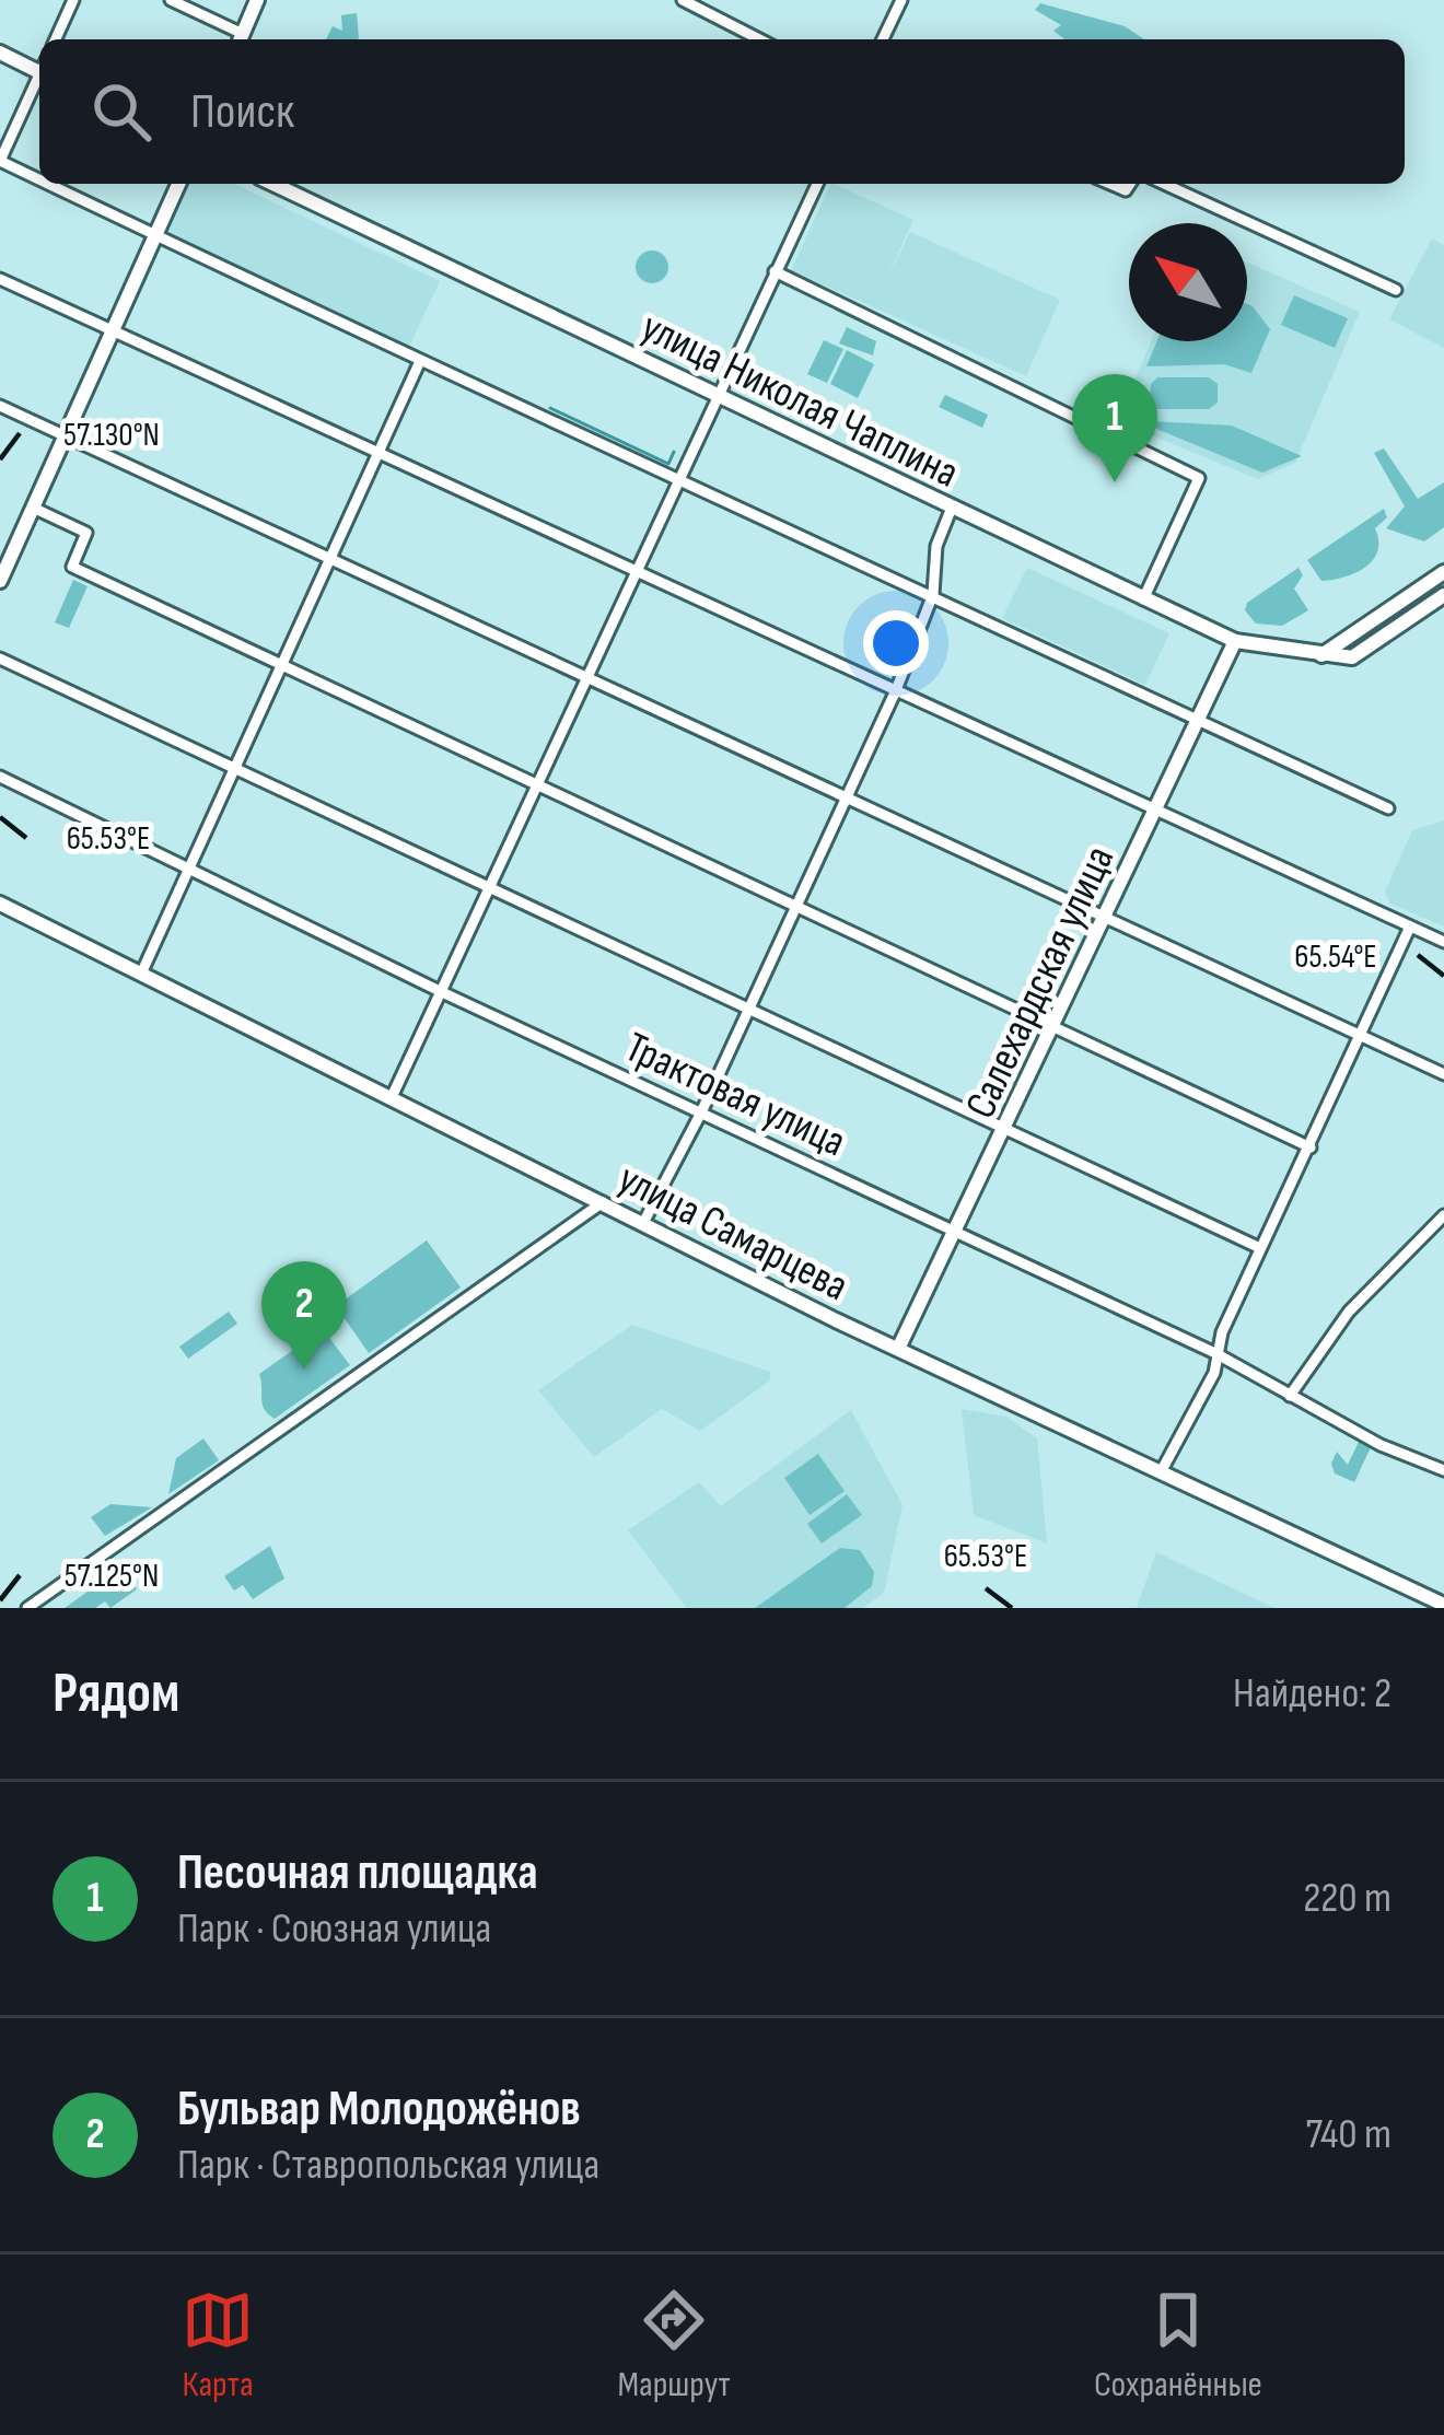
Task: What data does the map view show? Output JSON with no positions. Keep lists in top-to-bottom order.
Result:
{
  "streets": {
    "street": [
      "улица Николая Чаплина",
      "Салехардская улица",
      "Трактовая улица",
      "улица Самарцева"
    ]
  },
  "crossings": [
    ["улица Николая Чаплина", "Салехардская улица"],
    ["Салехардская улица", "Трактовая улица"],
    ["Салехардская улица", "улица Самарцева"]
  ],
  "north": "top left",
  "page": {
    "search": "Поиск",
    "pins": ["1", "2"],
    "heading": ["Рядом", "Найдено: 2"],
    "list": [
      {
        "mark": "1",
        "name": "Песочная площадка",
        "note": "Парк · Союзная улица",
        "value": "220 m"
      },
      {
        "mark": "2",
        "name": "Бульвар Молодожёнов",
        "note": "Парк · Ставропольская улица",
        "value": "740 m"
      }
    ],
    "nav": ["Карта", "Маршрут", "Сохранённые"]
  },
  "coordinates": [
    "57.130°N",
    "65.53°E",
    "65.54°E",
    "57.125°N"
  ]
}
